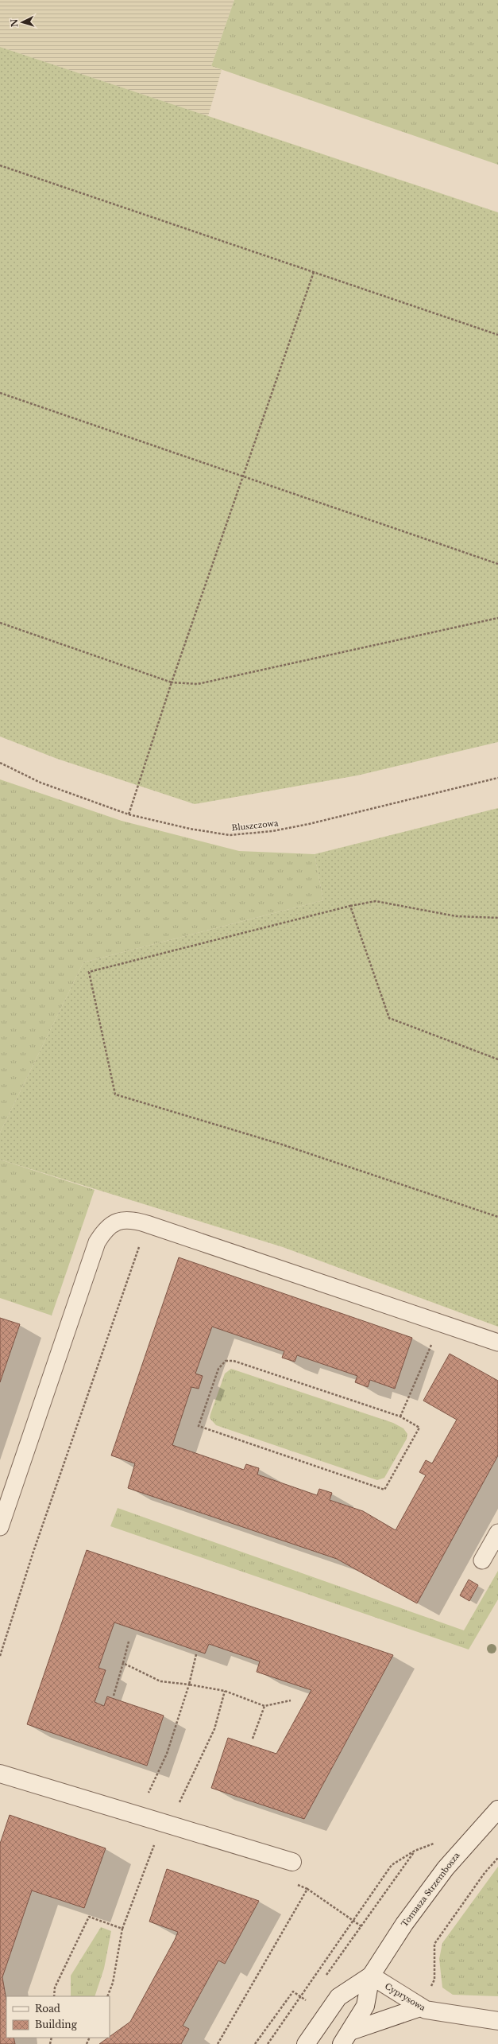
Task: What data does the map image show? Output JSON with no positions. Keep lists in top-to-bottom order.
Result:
{
  "streets": {
    "street": ["Tomasza Strzembosza", "Cyprysowa"],
    "path": ["Bluszczowa"]
  },
  "crossings": [
    ["Tomasza Strzembosza", "Cyprysowa"]
  ],
  "legend": ["Road", "Building"],
  "north": "left"
}
